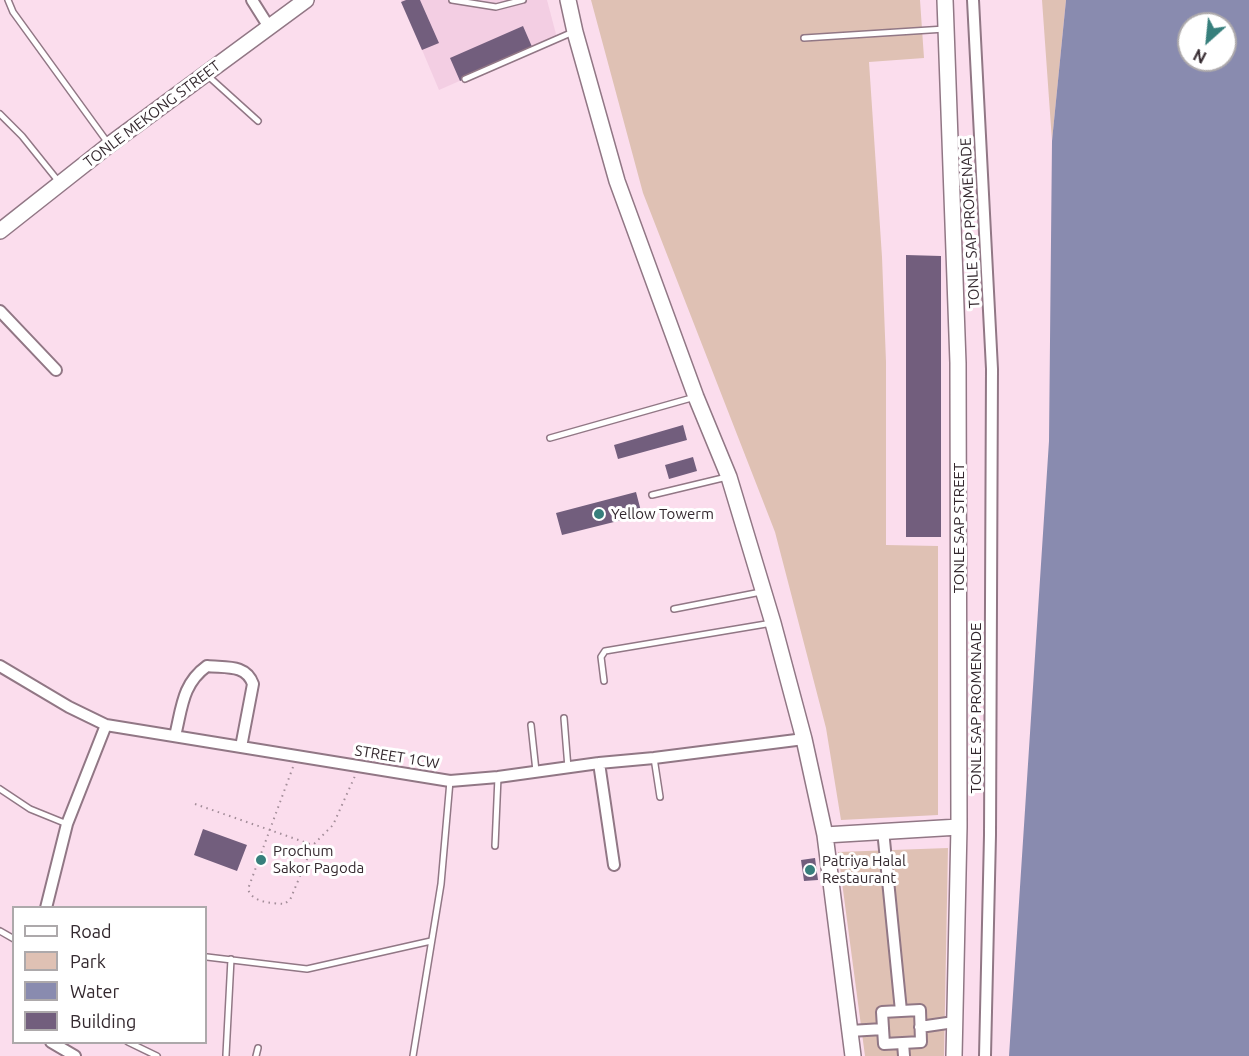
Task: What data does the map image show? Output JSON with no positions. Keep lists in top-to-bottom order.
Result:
{
  "streets": {
    "street": [
      "TONLE MEKONG STREET",
      "TONLE SAP PROMENADE",
      "TONLE SAP STREET",
      "STREET 1CW"
    ]
  },
  "places": ["Yellow Towerm", "Prochum Sakor Pagoda", "Patriya Halal Restaurant"],
  "legend": [
    "Road",
    "Park",
    "Water",
    "Building"
  ],
  "north": "bottom left"
}
